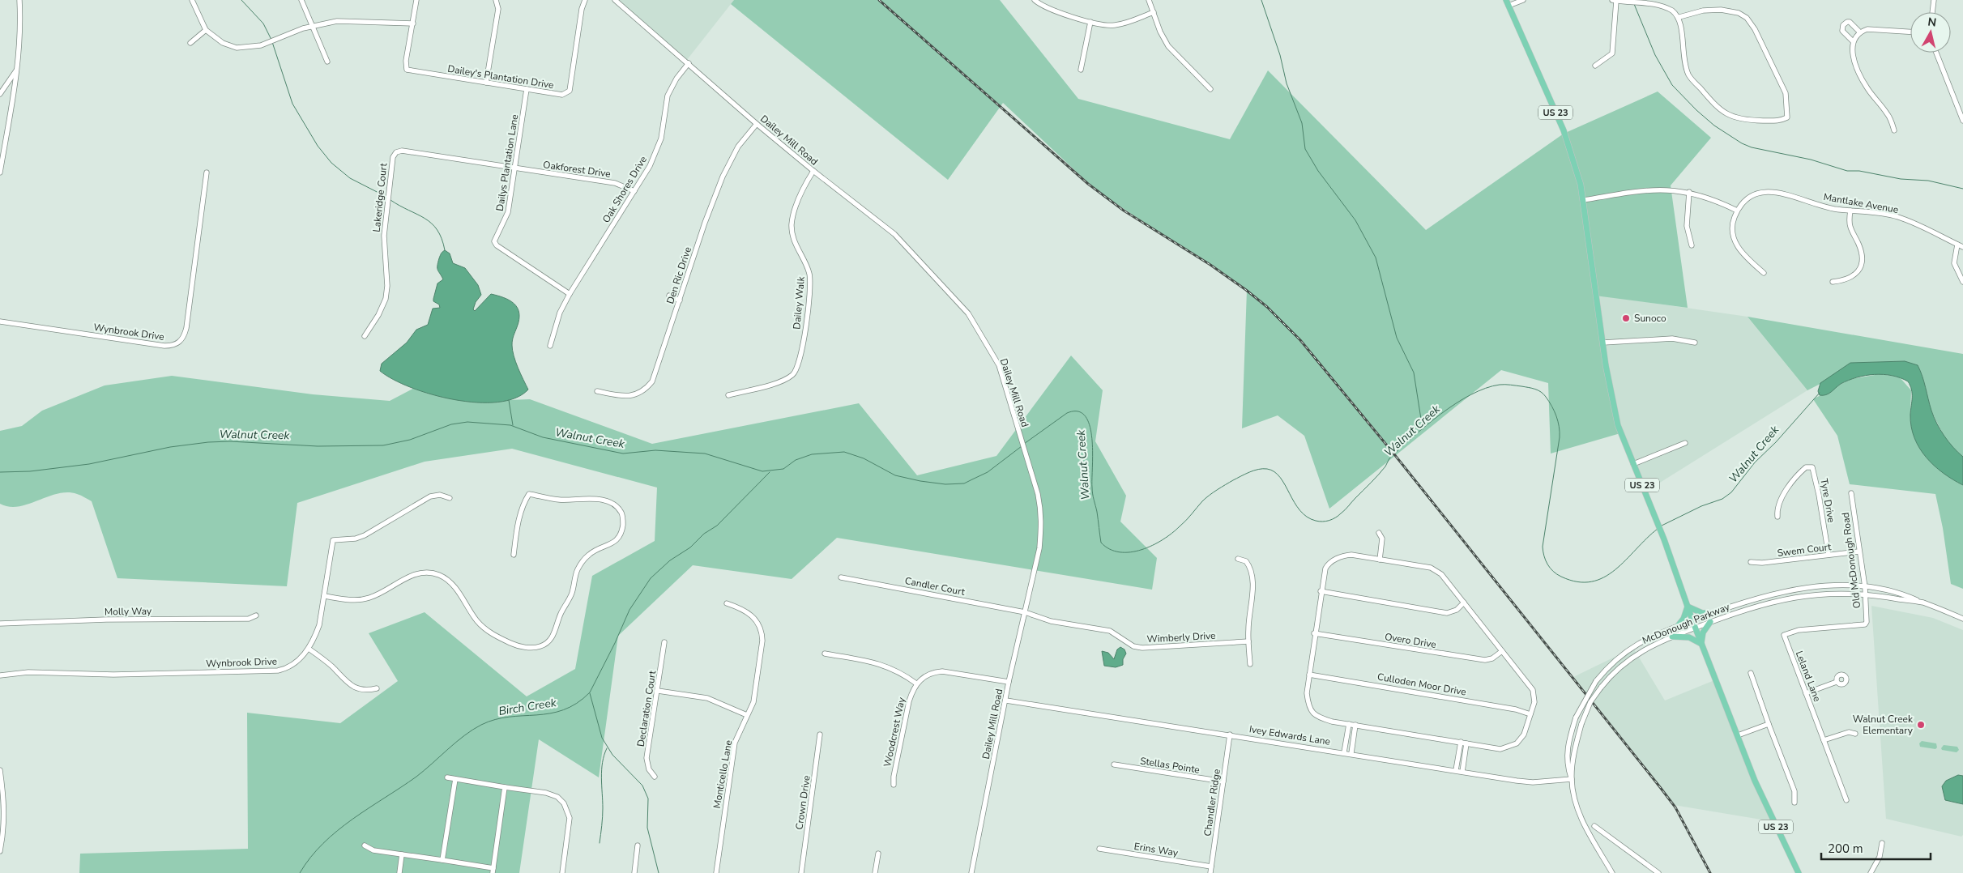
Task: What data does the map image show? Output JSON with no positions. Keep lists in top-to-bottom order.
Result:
{
  "streets": {
    "main road": ["US 23"],
    "street": [
      "Dailey's Plantation Drive",
      "Dailey Mill Road",
      "Dailys Plantation Lane",
      "Oakforest Drive",
      "Oak Shores Drive",
      "Lakeridge Court",
      "Mantlake Avenue",
      "Den Ric Drive",
      "Dailey Walk",
      "Wynbrook Drive",
      "Tyre Drive",
      "Swem Court",
      "Old McDonough Road",
      "Candler Court",
      "Molly Way",
      "McDonough Parkway",
      "Wimberly Drive",
      "Overo Drive",
      "Leland Lane",
      "Culloden Moor Drive",
      "Declaration Court",
      "Woodcrest Way",
      "Ivey Edwards Lane",
      "Stellas Pointe",
      "Monticello Lane",
      "Crown Drive",
      "Chandler Ridge",
      "Erins Way"
    ]
  },
  "crossings": [
    ["Dailey's Plantation Drive", "Dailys Plantation Lane"],
    ["US 23", "McDonough Parkway"],
    ["Dailey Mill Road", "Oak Shores Drive"],
    ["Dailey Mill Road", "Den Ric Drive"],
    ["Dailey Mill Road", "Dailey Walk"],
    ["Dailey Mill Road", "Candler Court"],
    ["Dailey Mill Road", "Wimberly Drive"],
    ["Dailey Mill Road", "Ivey Edwards Lane"],
    ["Dailys Plantation Lane", "Oakforest Drive"],
    ["Dailys Plantation Lane", "Oak Shores Drive"],
    ["Dailys Plantation Lane", "Lakeridge Court"],
    ["Oakforest Drive", "Oak Shores Drive"],
    ["Oakforest Drive", "Lakeridge Court"],
    ["Tyre Drive", "Swem Court"],
    ["Swem Court", "Old McDonough Road"],
    ["Old McDonough Road", "McDonough Parkway"],
    ["Old McDonough Road", "Leland Lane"],
    ["Candler Court", "Wimberly Drive"],
    ["McDonough Parkway", "Ivey Edwards Lane"],
    ["Ivey Edwards Lane", "Chandler Ridge"],
    ["Stellas Pointe", "Chandler Ridge"],
    ["Chandler Ridge", "Erins Way"]
  ],
  "water": ["Walnut Creek", "Birch Creek"],
  "places": ["Sunoco", "Walnut Creek Elementary"],
  "scale_bar": "200 m",
  "north": "top"
}
